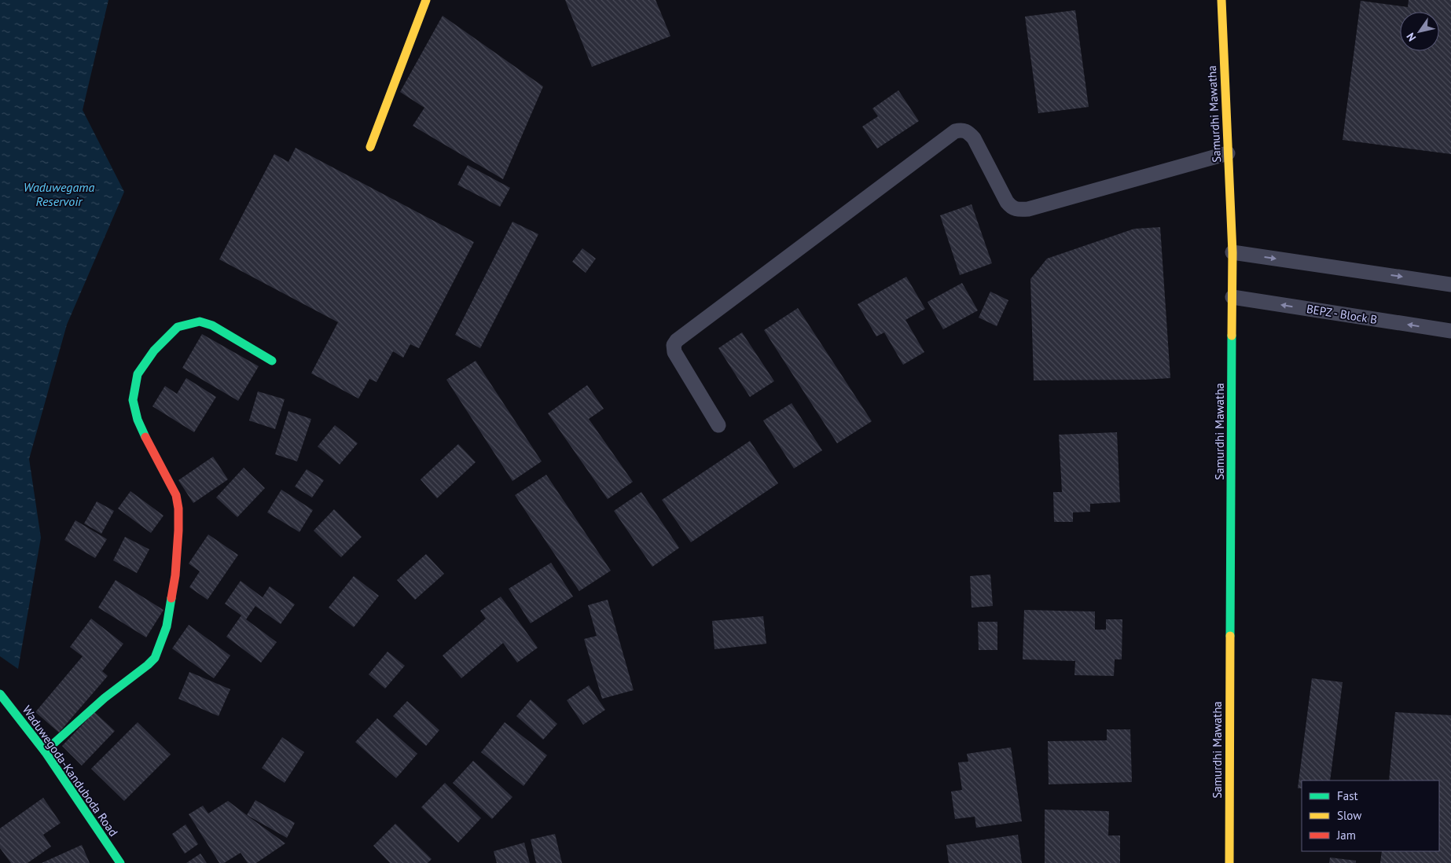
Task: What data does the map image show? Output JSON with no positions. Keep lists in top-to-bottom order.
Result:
{
  "streets": {
    "street": ["Samurdhi Mawatha", "Waduwegoda-Kanduboda Road"],
    "lane": ["BEPZ - Block B"]
  },
  "crossings": [
    ["Samurdhi Mawatha", "BEPZ - Block B"]
  ],
  "water": ["Waduwegama Reservoir"],
  "legend": ["Fast", "Slow", "Jam"],
  "north": "bottom left"
}
